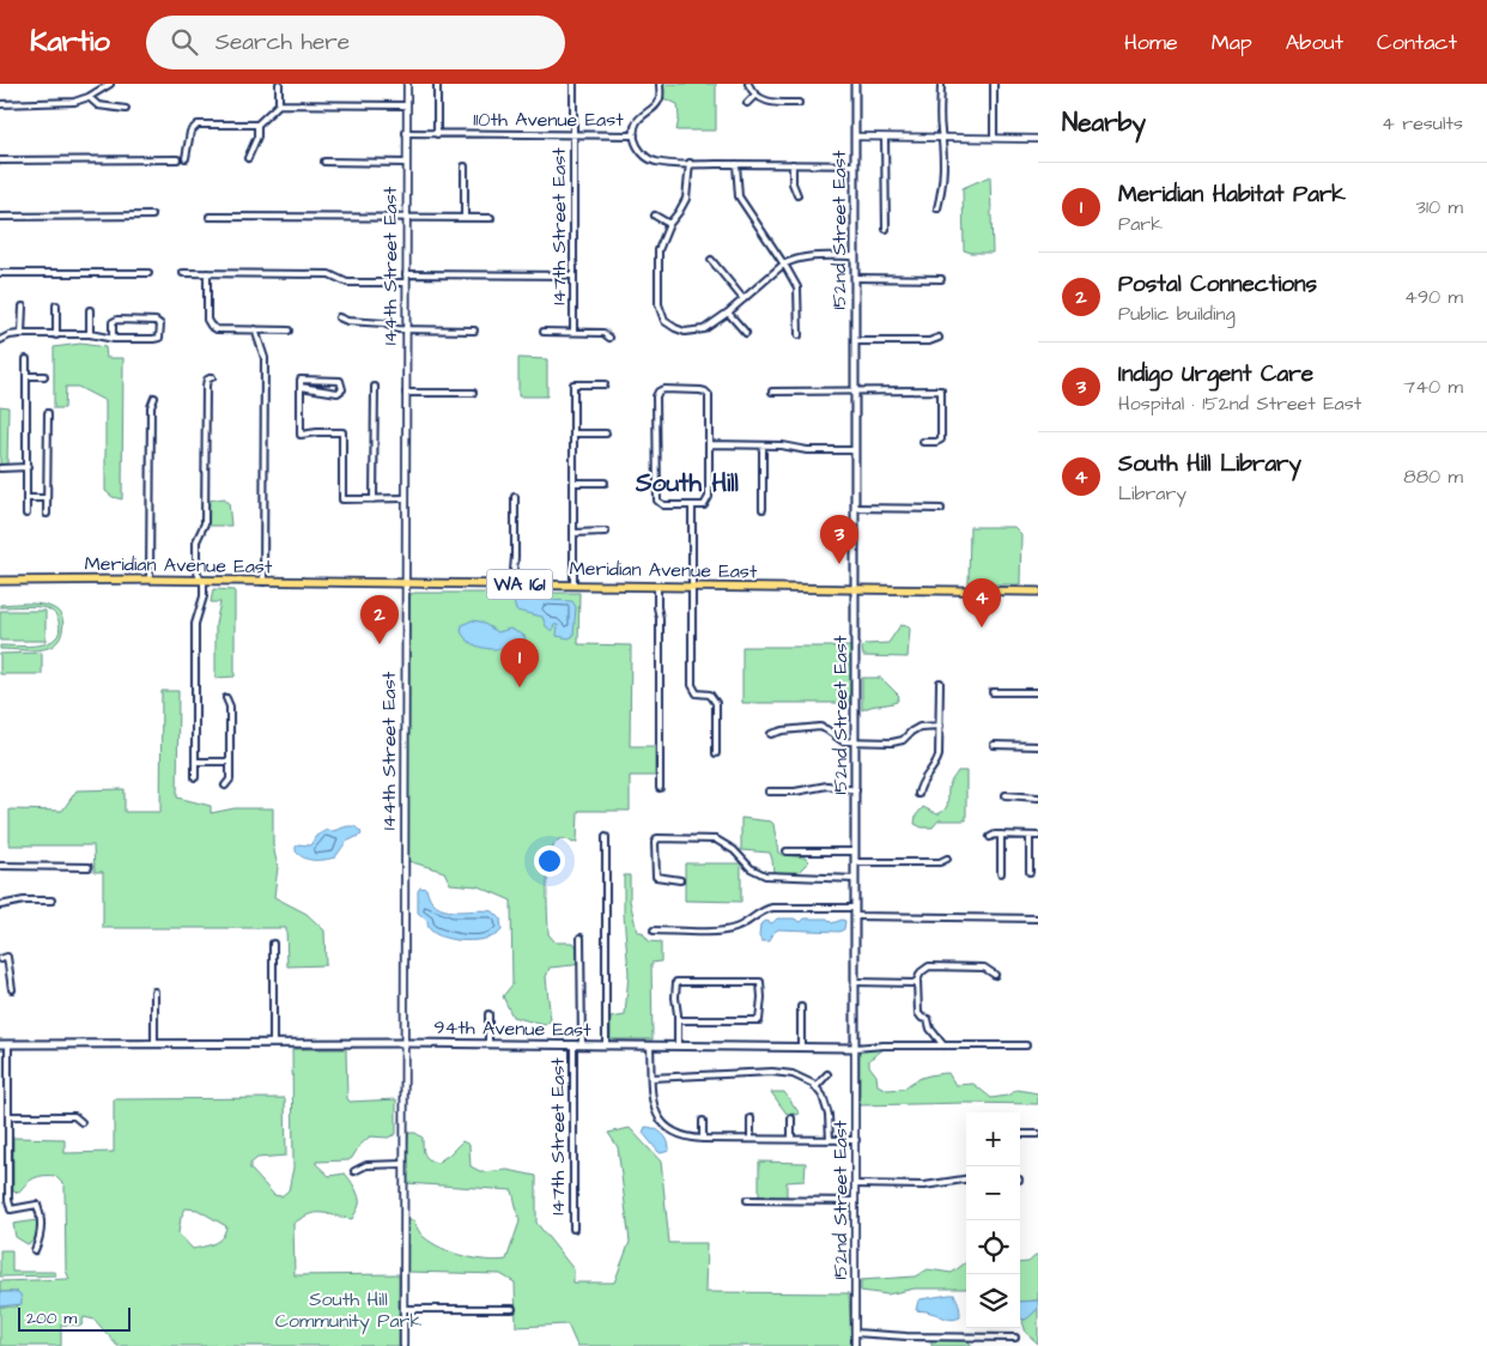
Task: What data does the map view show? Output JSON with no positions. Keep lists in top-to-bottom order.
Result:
{
  "streets": {
    "main road": [
      "152nd Street East",
      "Meridian Avenue East",
      "WA 161",
      "94th Avenue East"
    ],
    "street": ["110th Avenue East", "147th Street East", "144th Street East"]
  },
  "crossings": [
    ["110th Avenue East", "147th Street East"],
    ["110th Avenue East", "152nd Street East"],
    ["110th Avenue East", "144th Street East"],
    ["147th Street East", "94th Avenue East"],
    ["152nd Street East", "Meridian Avenue East"],
    ["152nd Street East", "94th Avenue East"],
    ["144th Street East", "Meridian Avenue East"],
    ["144th Street East", "94th Avenue East"]
  ],
  "districts": ["South Hill"],
  "parks": ["South Hill Community Park"],
  "scale_bar": "200 m",
  "page": {
    "header": "Kartio",
    "search": "Search here",
    "nav": [
      "Home",
      "Map",
      "About",
      "Contact"
    ],
    "heading": ["Nearby", "4 results"],
    "list": [
      {
        "mark": "1",
        "name": "Meridian Habitat Park",
        "note": "Park",
        "value": "310 m"
      },
      {
        "mark": "2",
        "name": "Postal Connections",
        "note": "Public building",
        "value": "490 m"
      },
      {
        "mark": "3",
        "name": "Indigo Urgent Care",
        "note": "Hospital · 152nd Street East",
        "value": "740 m"
      },
      {
        "mark": "4",
        "name": "South Hill Library",
        "note": "Library",
        "value": "880 m"
      }
    ],
    "pins": [
      "3",
      "4",
      "2",
      "1"
    ],
    "map_buttons": ["+", "−"],
    "scale": "200 m"
  }
}
